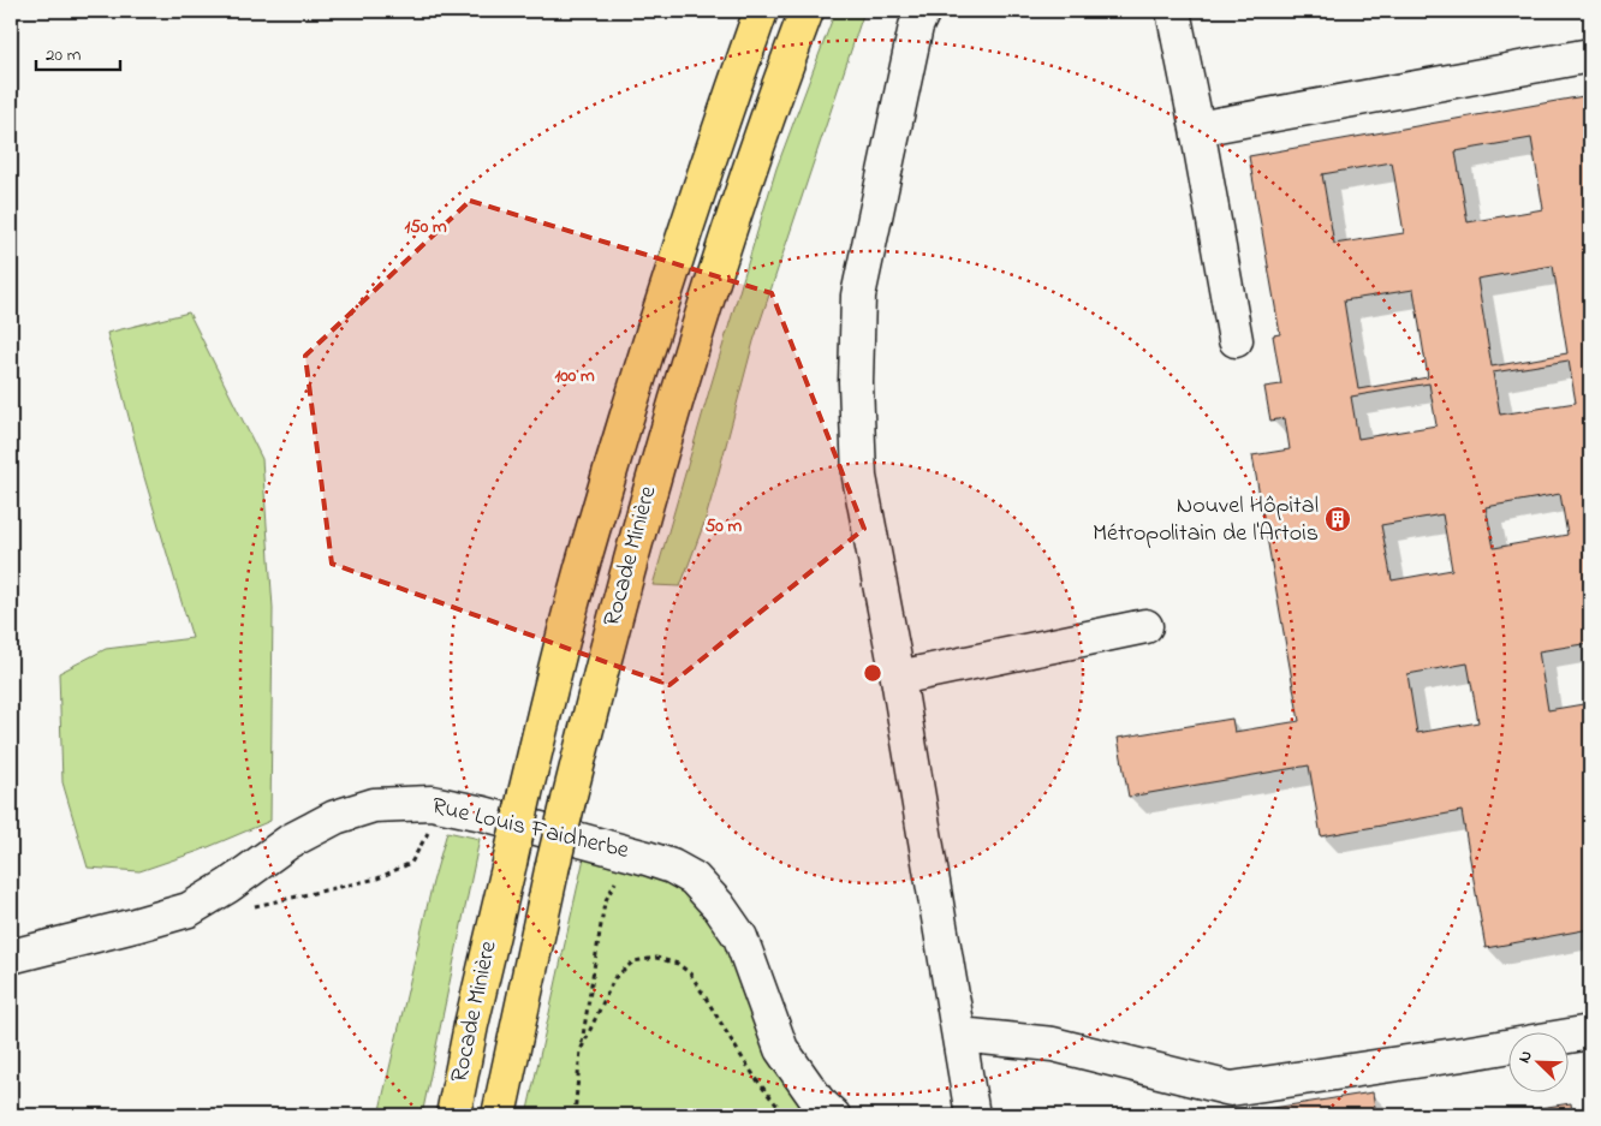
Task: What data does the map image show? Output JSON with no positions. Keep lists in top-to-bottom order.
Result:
{
  "streets": {
    "highway": ["Rocade Minière"],
    "street": ["Rue Louis Faidherbe"]
  },
  "places": {
    "building": ["Nouvel Hôpital Métropolitain de l'Artois"]
  },
  "scale_bar": "20 m",
  "north": "top left",
  "rings": ["150 m", "100 m", "50 m"]
}
